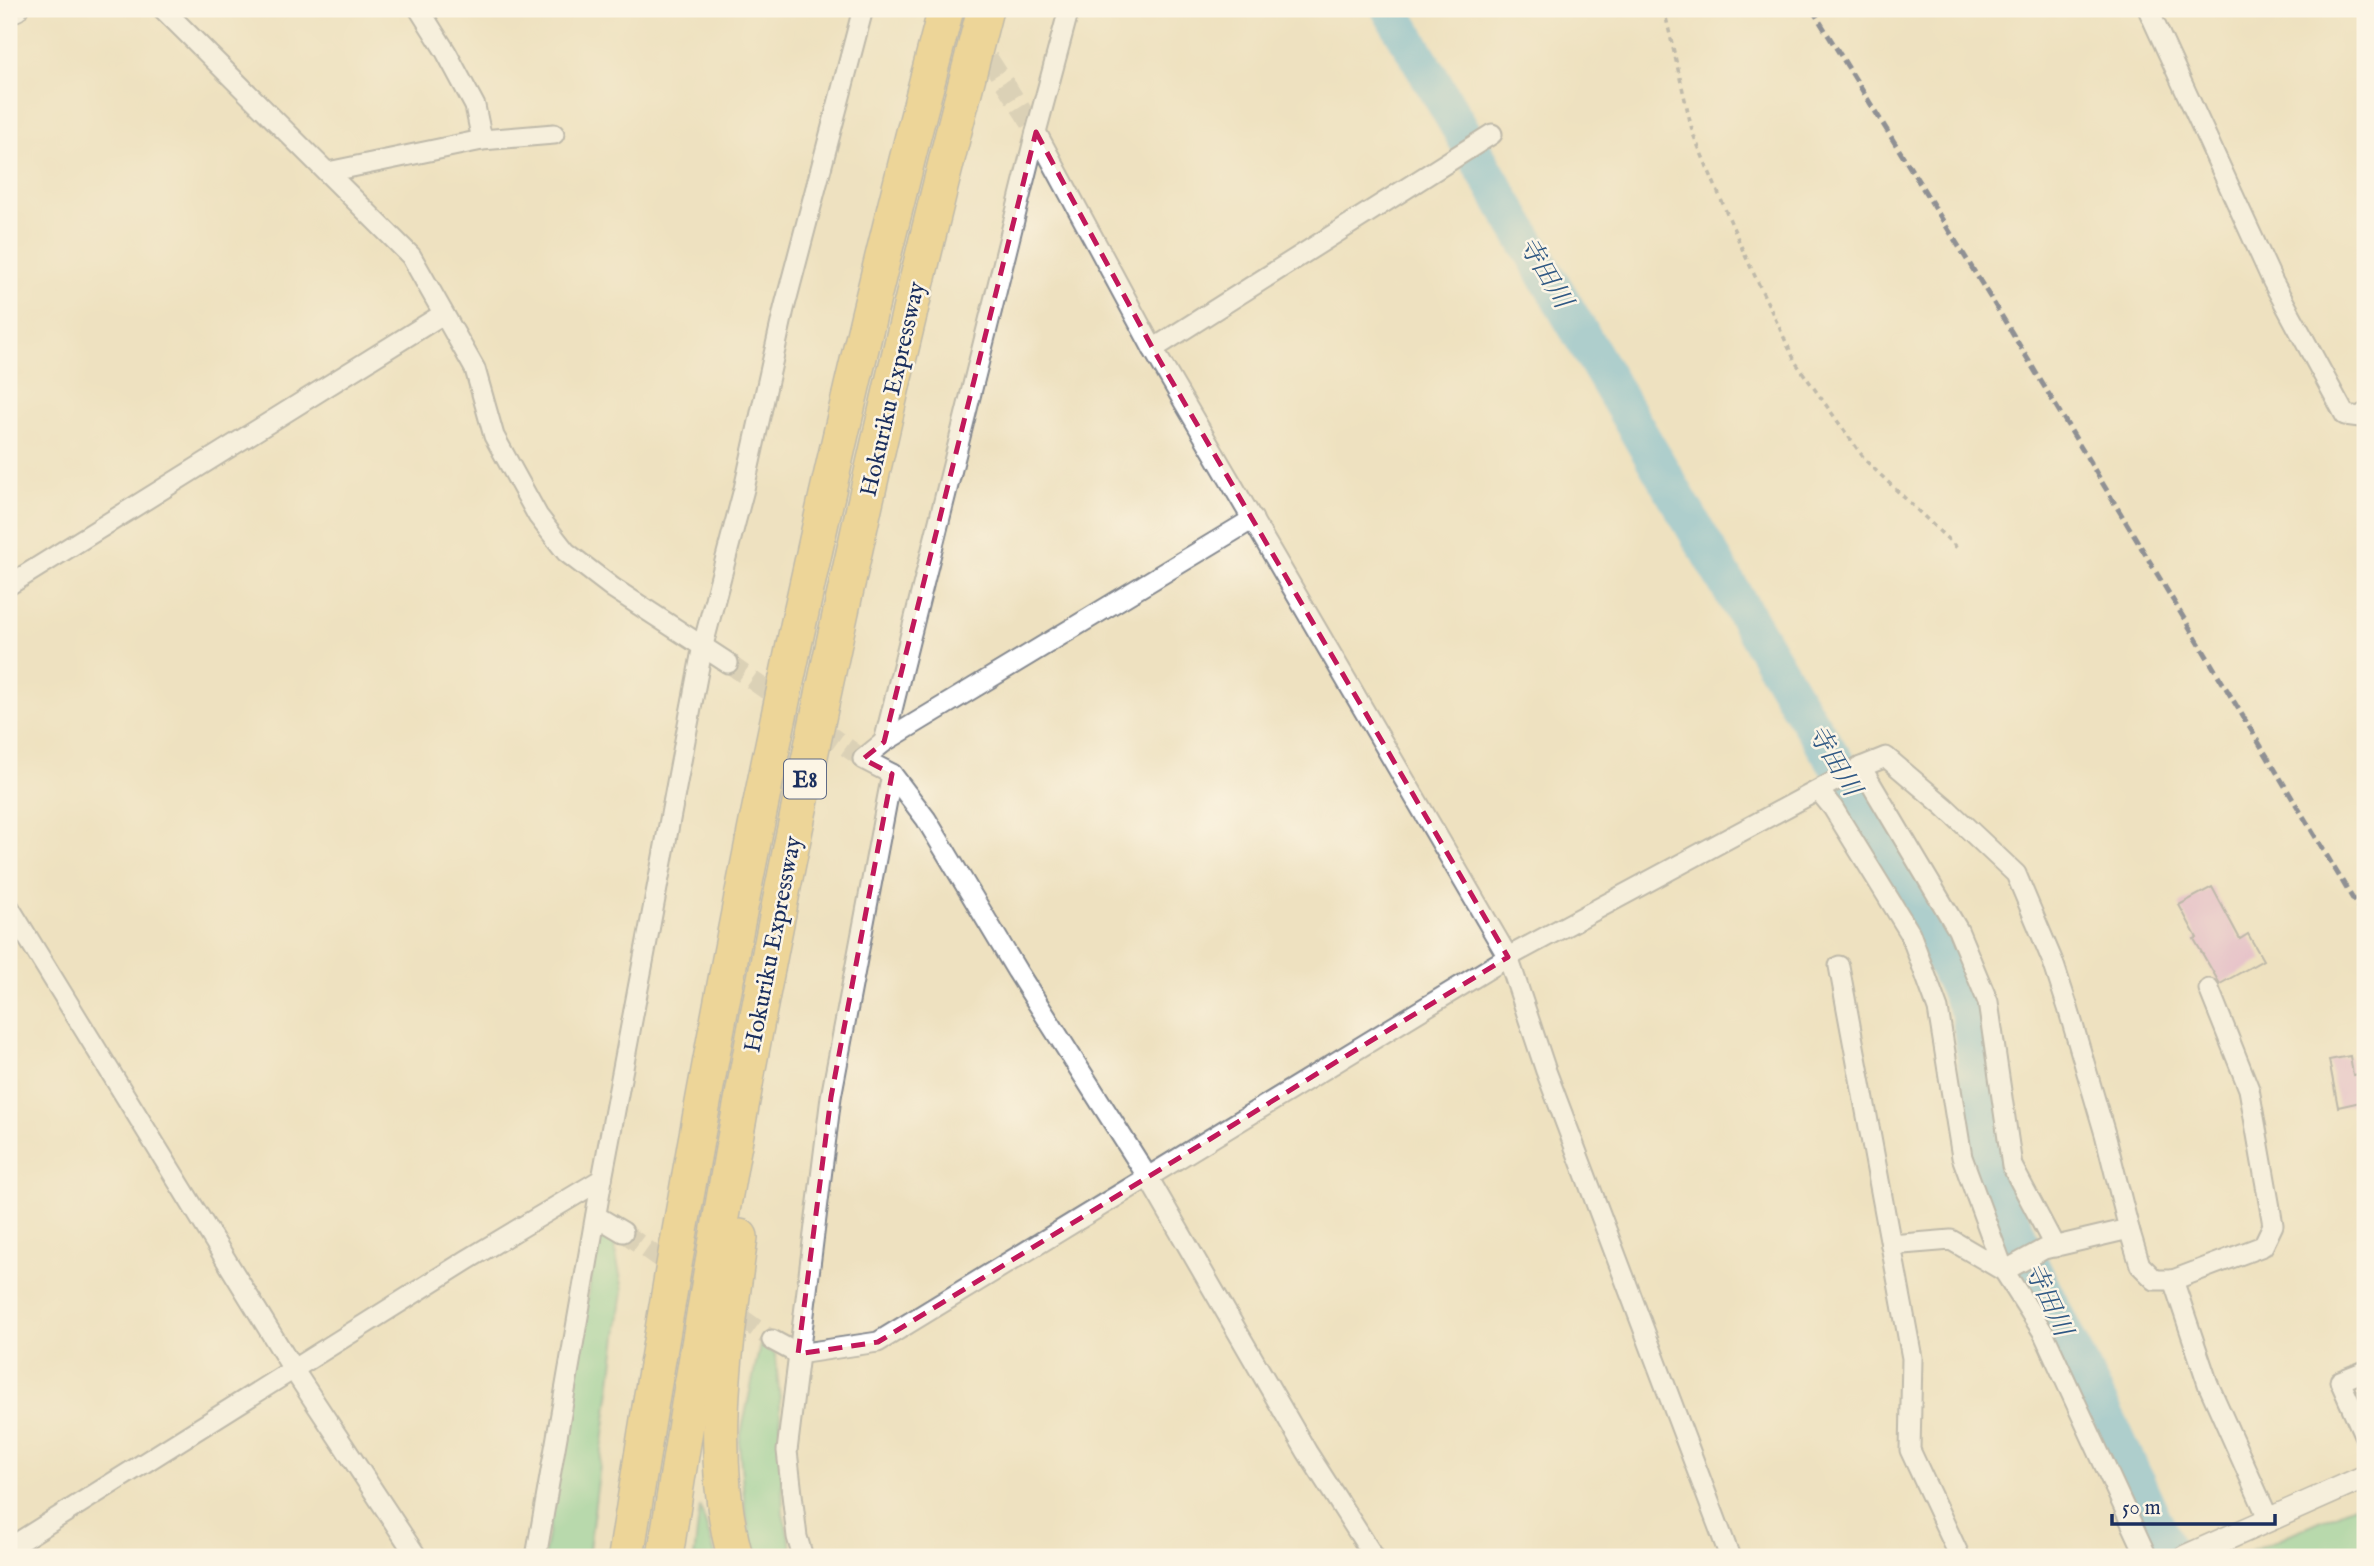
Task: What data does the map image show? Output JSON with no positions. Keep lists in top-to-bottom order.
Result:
{
  "streets": {
    "highway": ["Hokuriku Expressway", "E8"]
  },
  "water": ["寺田川"],
  "scale_bar": "50 m"
}
